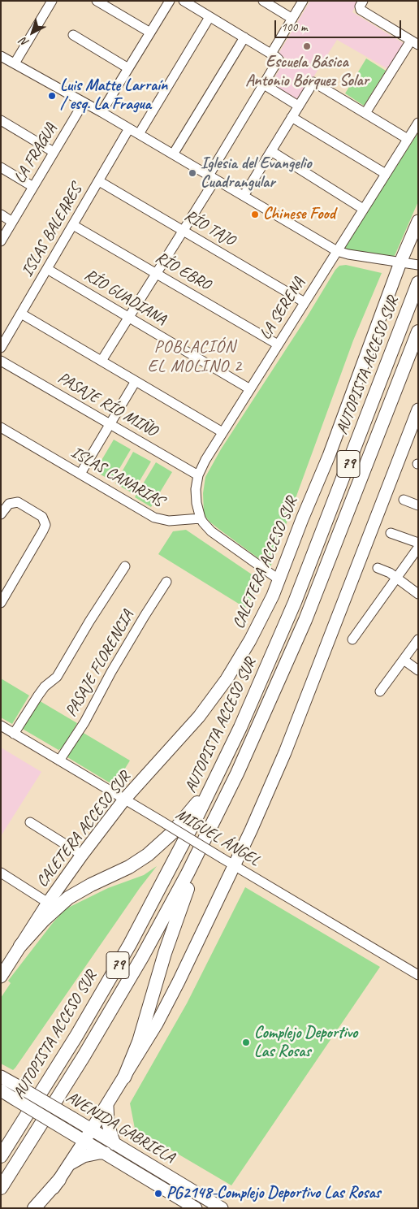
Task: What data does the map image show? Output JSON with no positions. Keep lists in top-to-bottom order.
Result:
{
  "streets": {
    "highway": ["AUTOPISTA ACCESO SUR", "79"],
    "main road": ["CALETERA ACCESO SUR", "AVENIDA GABRIELA"],
    "street": [
      "LA FRAGUA",
      "RÍO TAJO",
      "ISLAS BALEARES",
      "RÍO EBRO",
      "RÍO GUADIANA",
      "LA SERENA",
      "PASAJE RÍO MIÑO",
      "ISLAS CANARIAS",
      "PASAJE FLORENCIA",
      "MIGUEL ÁNGEL"
    ]
  },
  "crossings": [
    ["RÍO TAJO", "ISLAS BALEARES"],
    ["RÍO TAJO", "LA SERENA"],
    ["ISLAS BALEARES", "RÍO EBRO"],
    ["ISLAS BALEARES", "RÍO GUADIANA"],
    ["RÍO EBRO", "LA SERENA"],
    ["RÍO GUADIANA", "LA SERENA"],
    ["LA SERENA", "PASAJE RÍO MIÑO"],
    ["LA SERENA", "ISLAS CANARIAS"],
    ["CALETERA ACCESO SUR", "MIGUEL ÁNGEL"],
    ["PASAJE FLORENCIA", "MIGUEL ÁNGEL"]
  ],
  "districts": ["POBLACIÓN EL MOLINO 2"],
  "places": [
    "Escuela Básica Antonio Bórquez Solar",
    "Luis Matte Larraín / esq. La Fragua",
    "Iglesia del Evangelio Cuadrangular",
    "Chinese Food",
    "Complejo Deportivo Las Rosas",
    "PG2148-Complejo Deportivo Las Rosas"
  ],
  "scale_bar": "100 m",
  "north": "bottom left"
}
